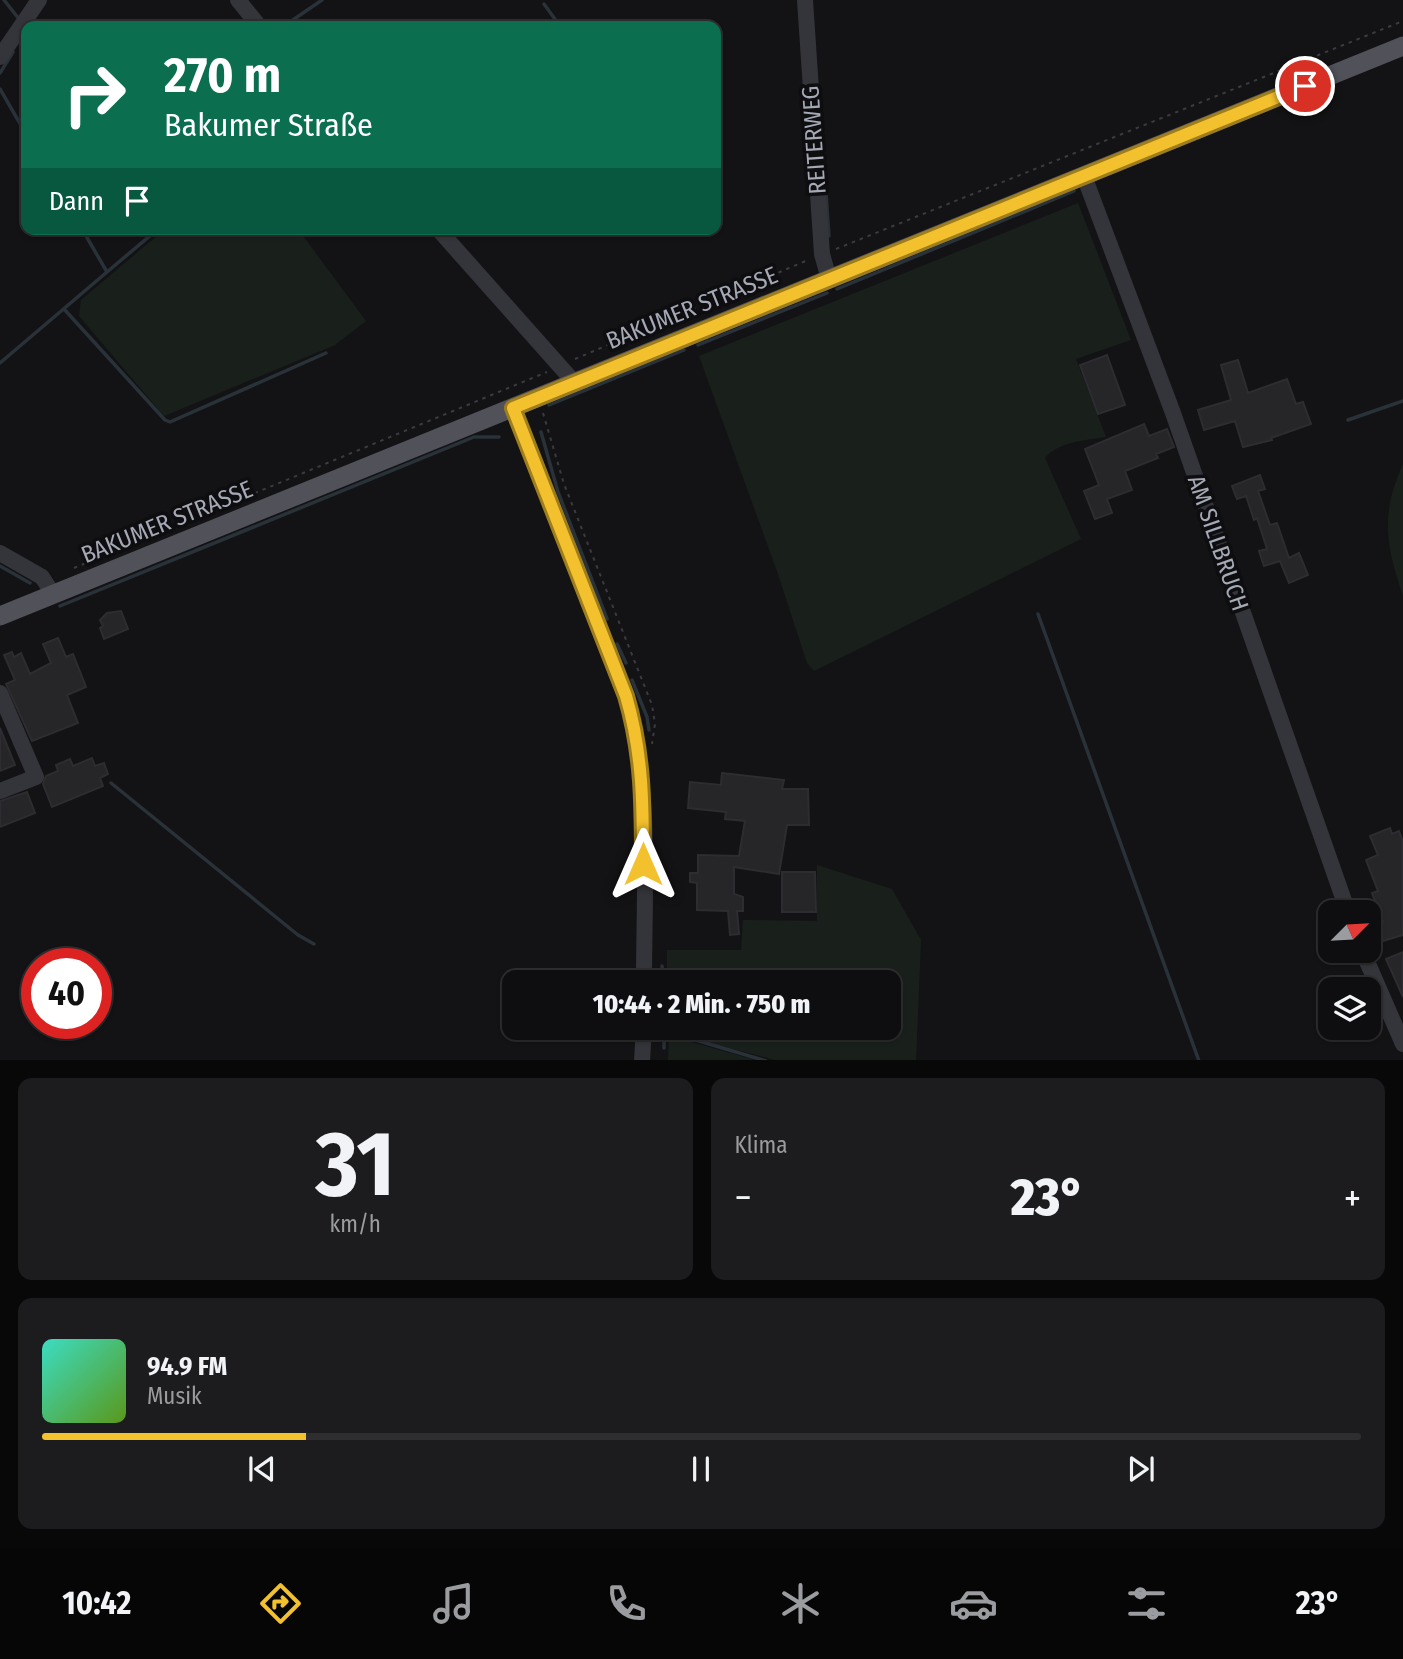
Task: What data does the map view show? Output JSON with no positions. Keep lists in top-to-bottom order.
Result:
{
  "streets": {
    "main road": ["BAKUMER STRASSE"],
    "street": ["REITERWEG", "AM SILLBRUCH"]
  },
  "crossings": [
    ["REITERWEG", "BAKUMER STRASSE"],
    ["BAKUMER STRASSE", "AM SILLBRUCH"]
  ],
  "north": "top right",
  "page": {
    "turn": ["270 m", "Bakumer Straße"],
    "then": "Dann",
    "limit": "40",
    "trip": "10:44 · 2 Min. · 750 m",
    "tile": [
      ["31", "km/h"],
      "Klima"
    ],
    "heat": ["−", "23°", "+"],
    "song": ["94.9 FM", "Musik"],
    "tabs": ["10:42", "23°"]
  }
}
